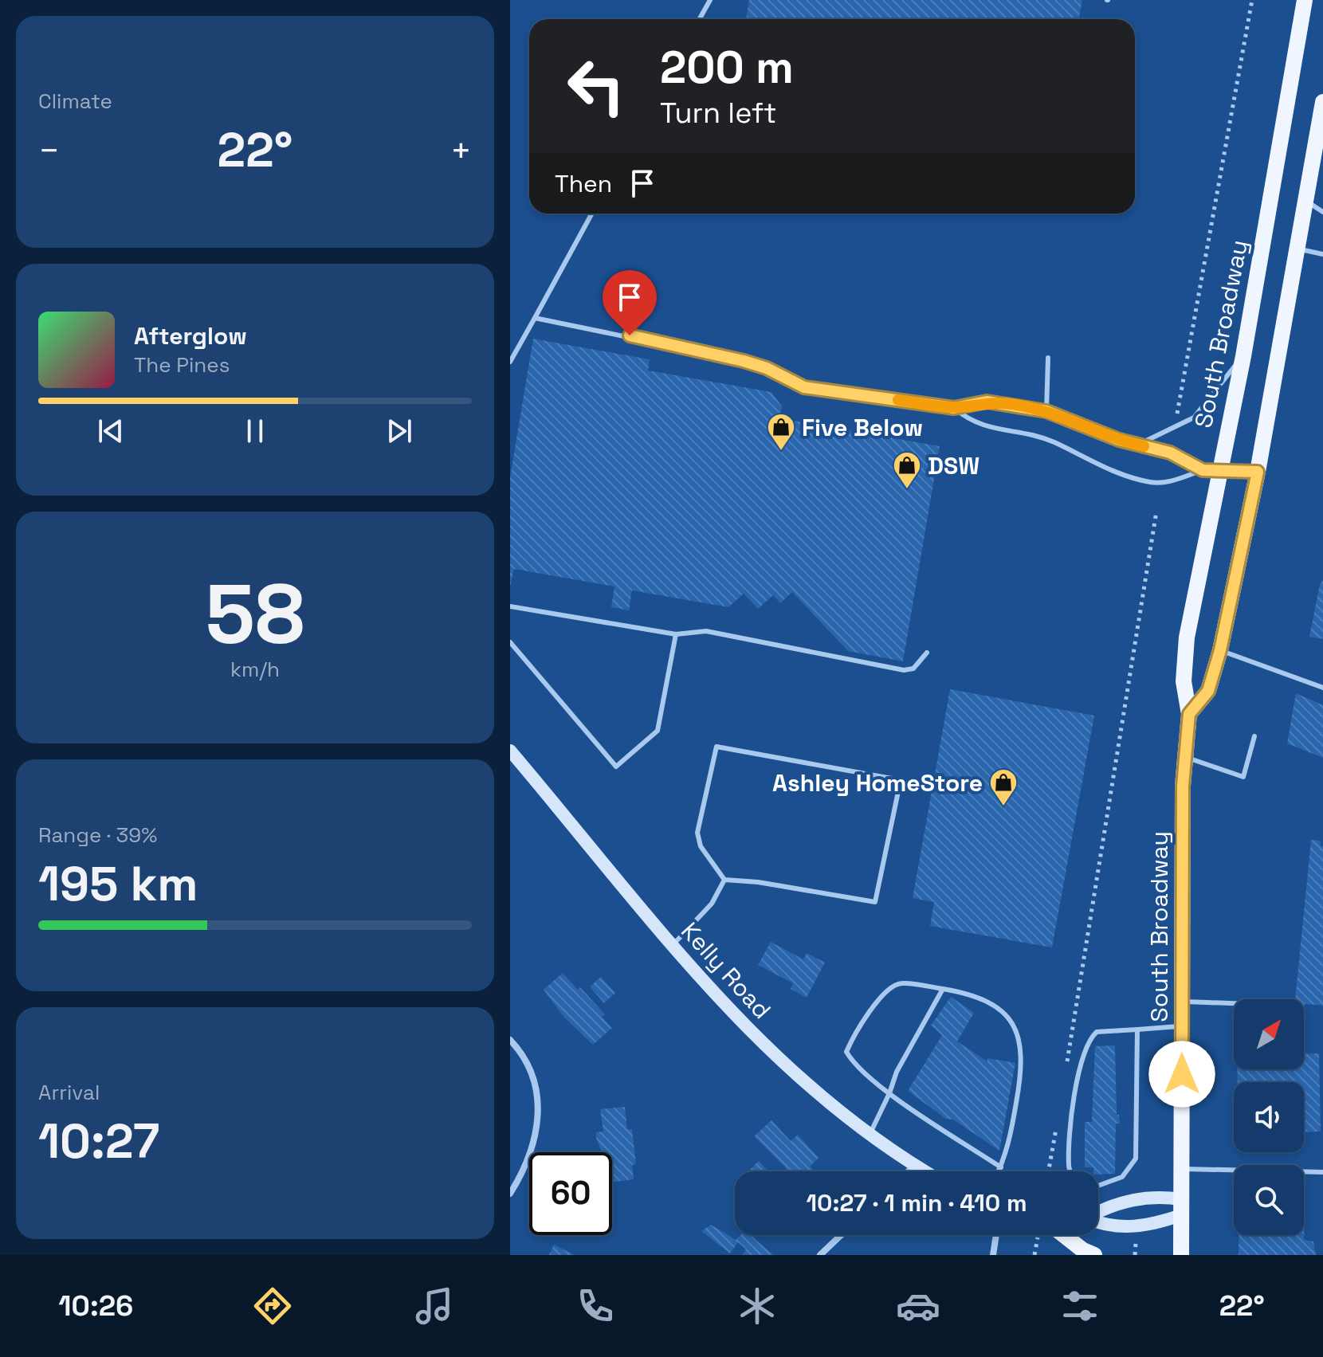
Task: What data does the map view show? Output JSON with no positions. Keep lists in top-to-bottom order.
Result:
{
  "streets": {
    "main road": ["South Broadway"],
    "street": ["Kelly Road"]
  },
  "places": {
    "shop": ["Five Below", "DSW", "Ashley HomeStore"]
  },
  "north": "top right",
  "page": {
    "tile": [
      "Climate",
      ["58", "km/h"],
      ["Range · 39%", "195 km"],
      ["Arrival", "10:27"]
    ],
    "turn": ["200 m", "Turn left"],
    "heat": ["−", "22°", "+"],
    "then": "Then",
    "song": ["Afterglow", "The Pines"],
    "limit": "60",
    "trip": "10:27 · 1 min · 410 m",
    "tabs": ["10:26", "22°"]
  }
}
